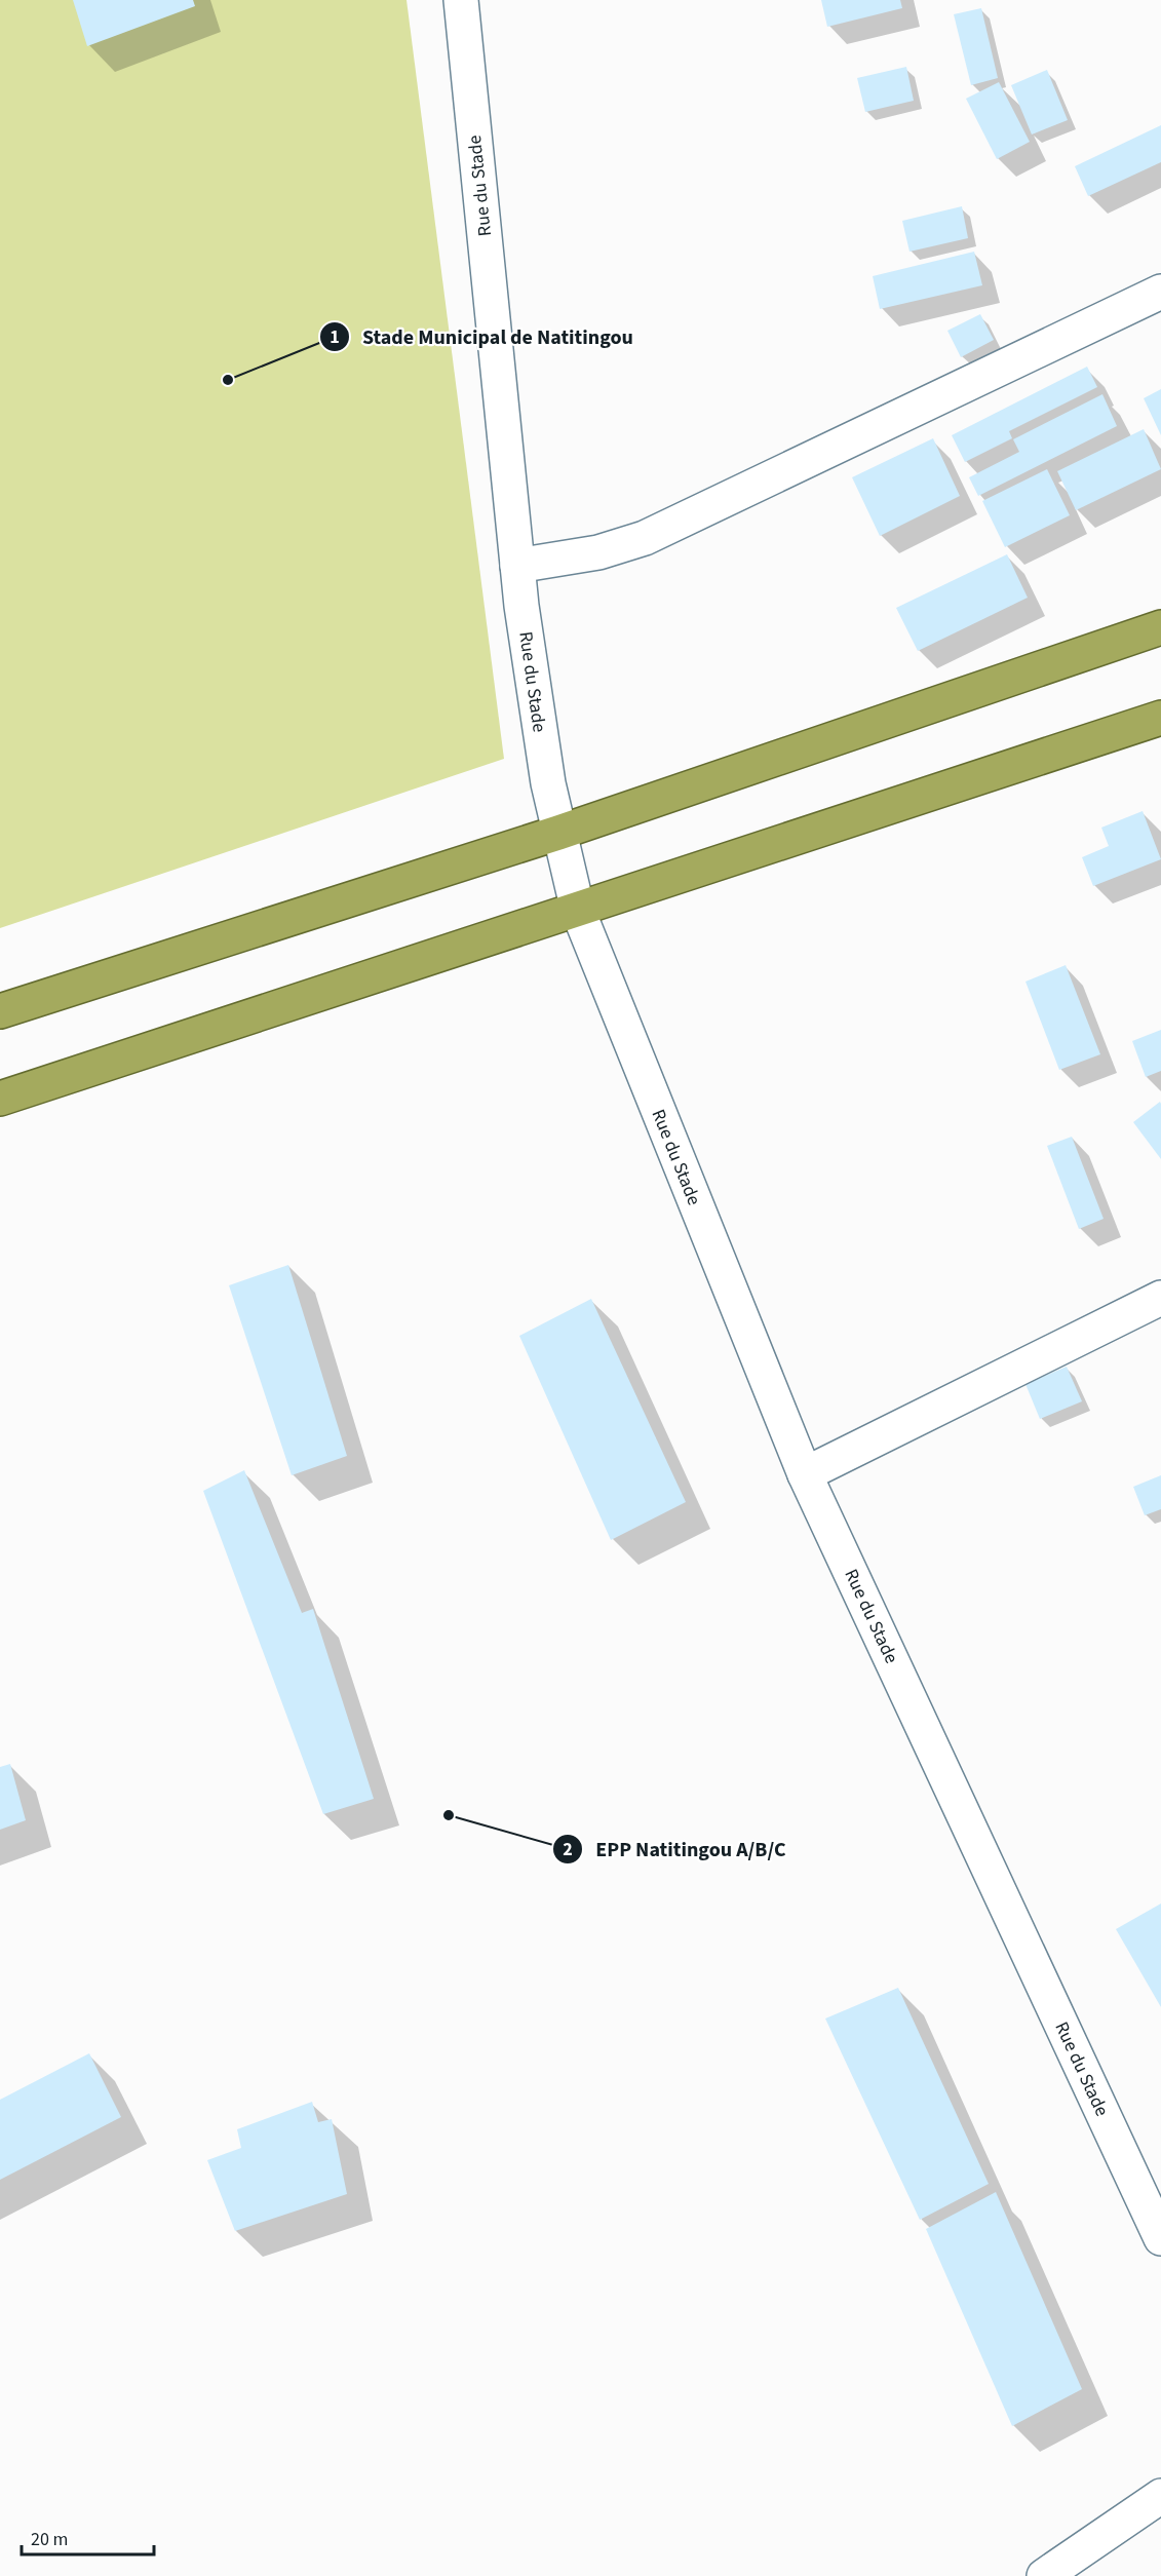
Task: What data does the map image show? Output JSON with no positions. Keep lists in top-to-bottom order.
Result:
{
  "streets": {
    "street": ["Rue du Stade"]
  },
  "places": ["Stade Municipal de Natitingou", "EPP Natitingou A/B/C"],
  "scale_bar": "20 m"
}
